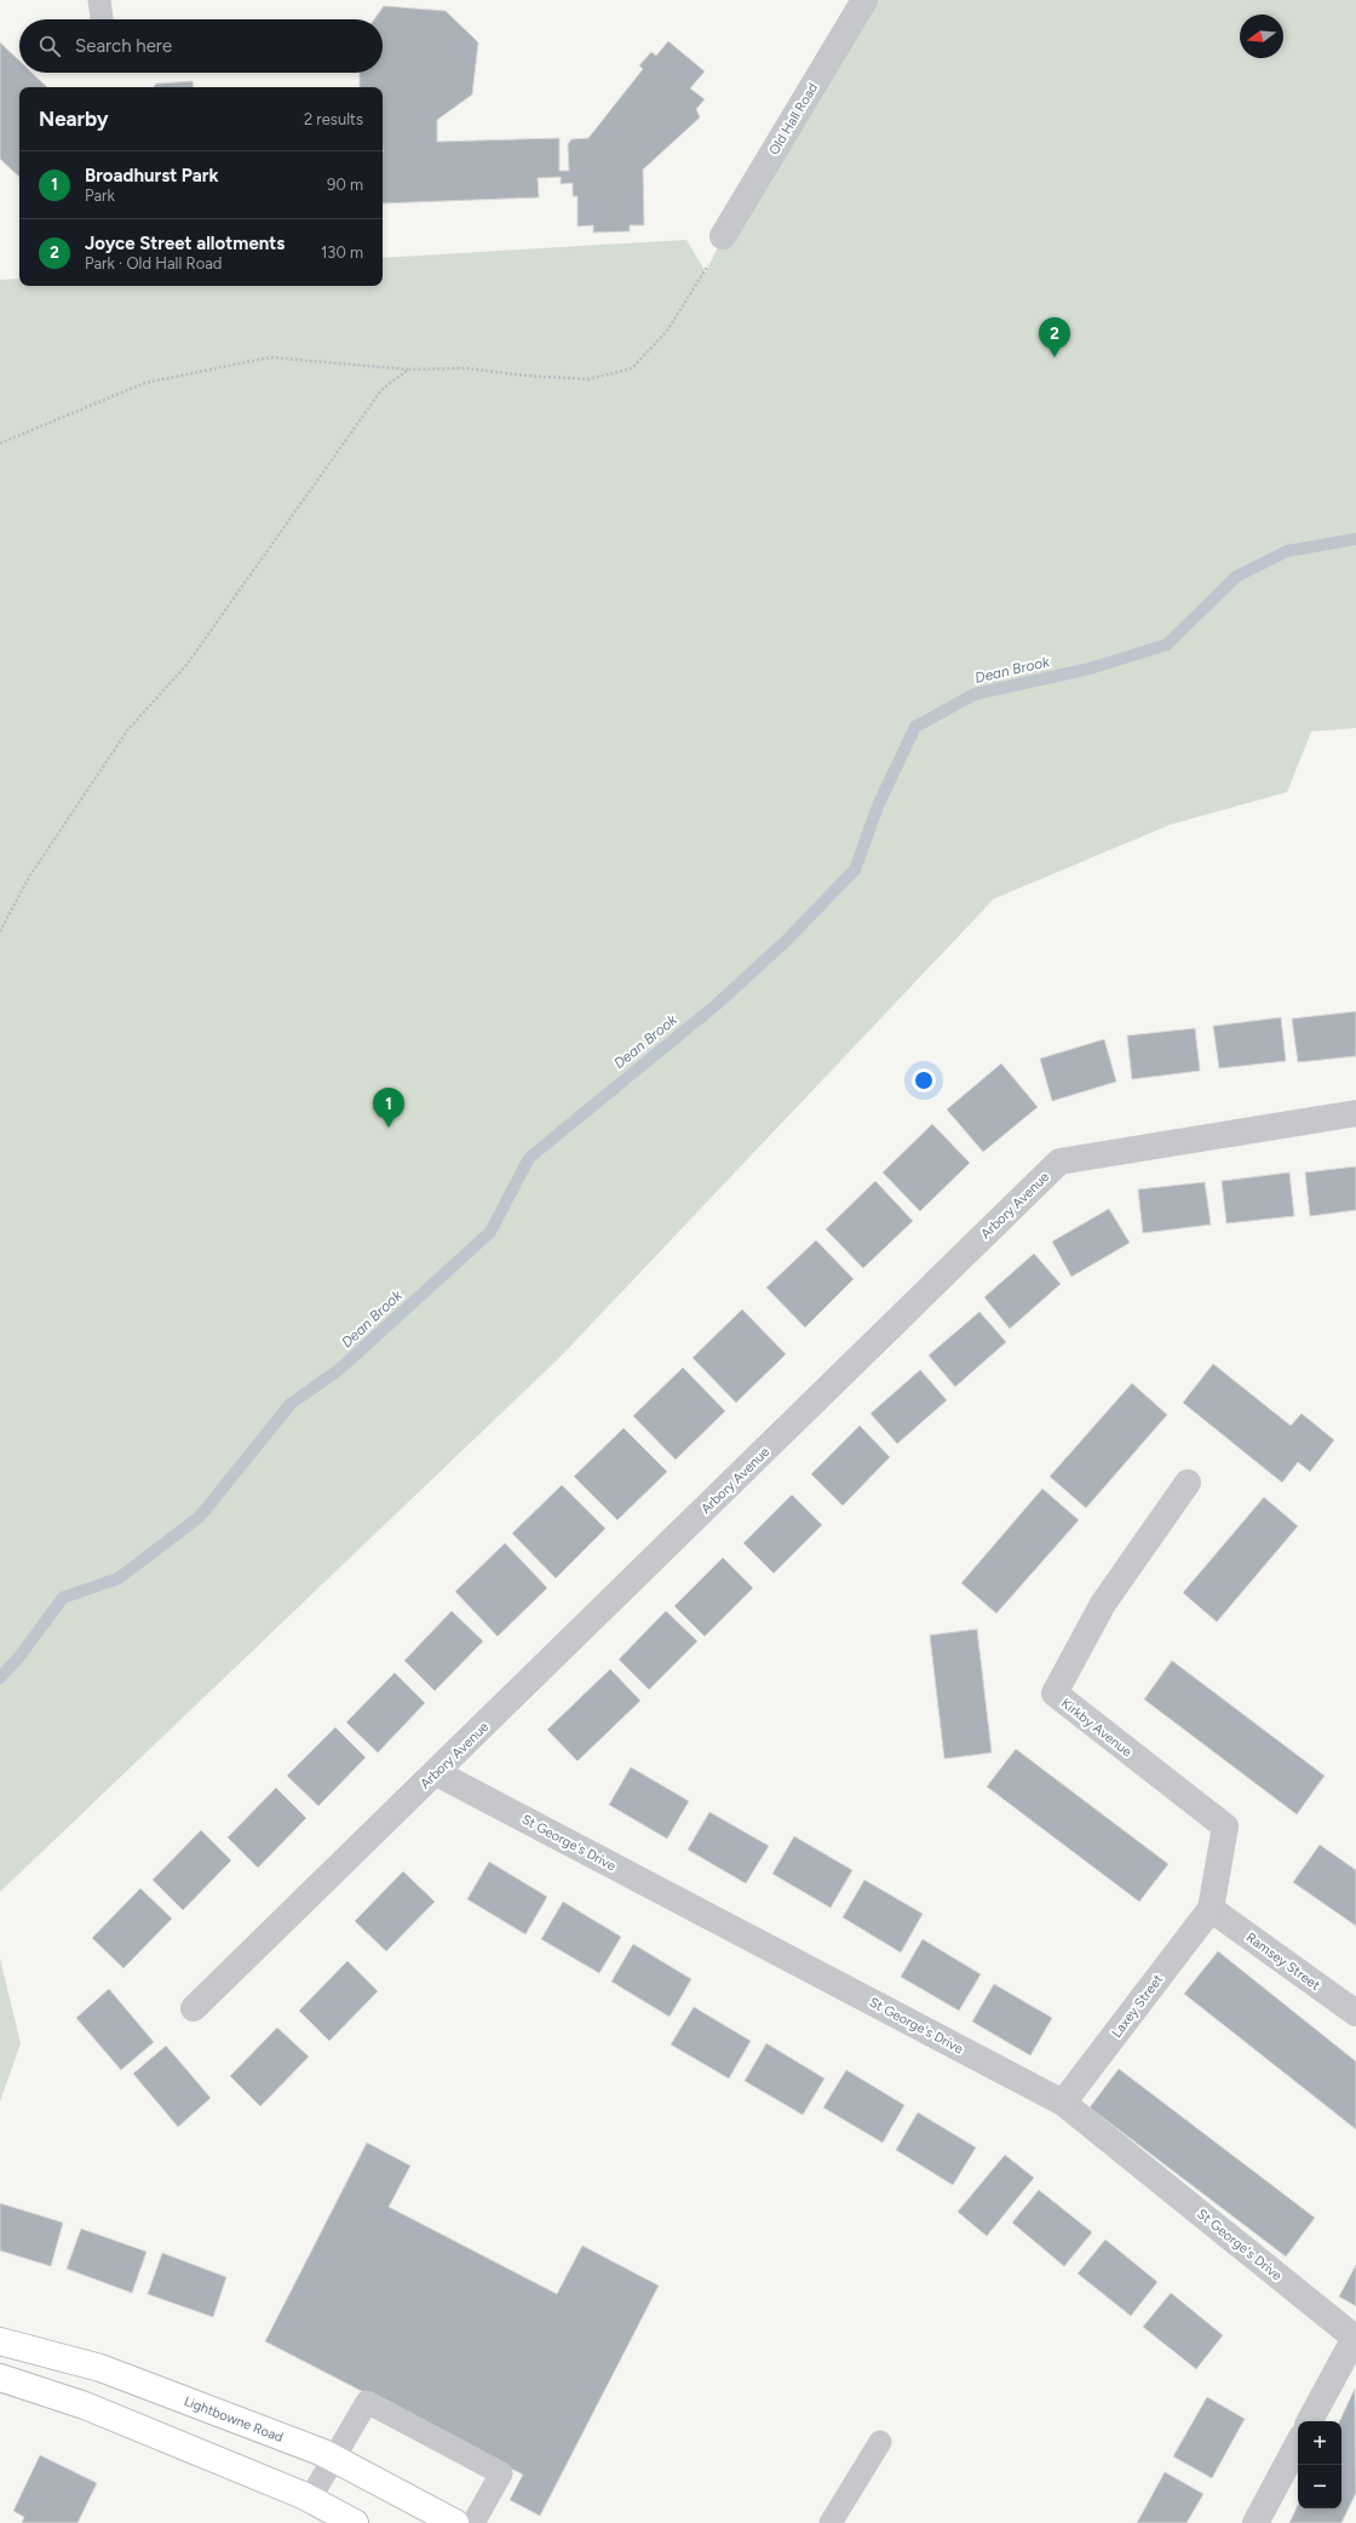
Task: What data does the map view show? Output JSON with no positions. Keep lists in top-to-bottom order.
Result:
{
  "streets": {
    "main road": ["Lightbowne Road"],
    "street": [
      "Old Hall Road",
      "Arbory Avenue",
      "Kirkby Avenue",
      "St George's Drive",
      "Ramsey Street",
      "Laxey Street"
    ]
  },
  "crossings": [
    ["Arbory Avenue", "St George's Drive"],
    ["Kirkby Avenue", "Ramsey Street"],
    ["Kirkby Avenue", "Laxey Street"],
    ["St George's Drive", "Laxey Street"],
    ["Ramsey Street", "Laxey Street"]
  ],
  "water": ["Dean Brook"],
  "north": "left",
  "page": {
    "search": "Search here",
    "heading": ["Nearby", "2 results"],
    "list": [
      {
        "mark": "1",
        "name": "Broadhurst Park",
        "note": "Park",
        "value": "90 m"
      },
      {
        "mark": "2",
        "name": "Joyce Street allotments",
        "note": "Park · Old Hall Road",
        "value": "130 m"
      }
    ],
    "pins": ["2", "1"],
    "map_buttons": ["+", "−"]
  }
}
